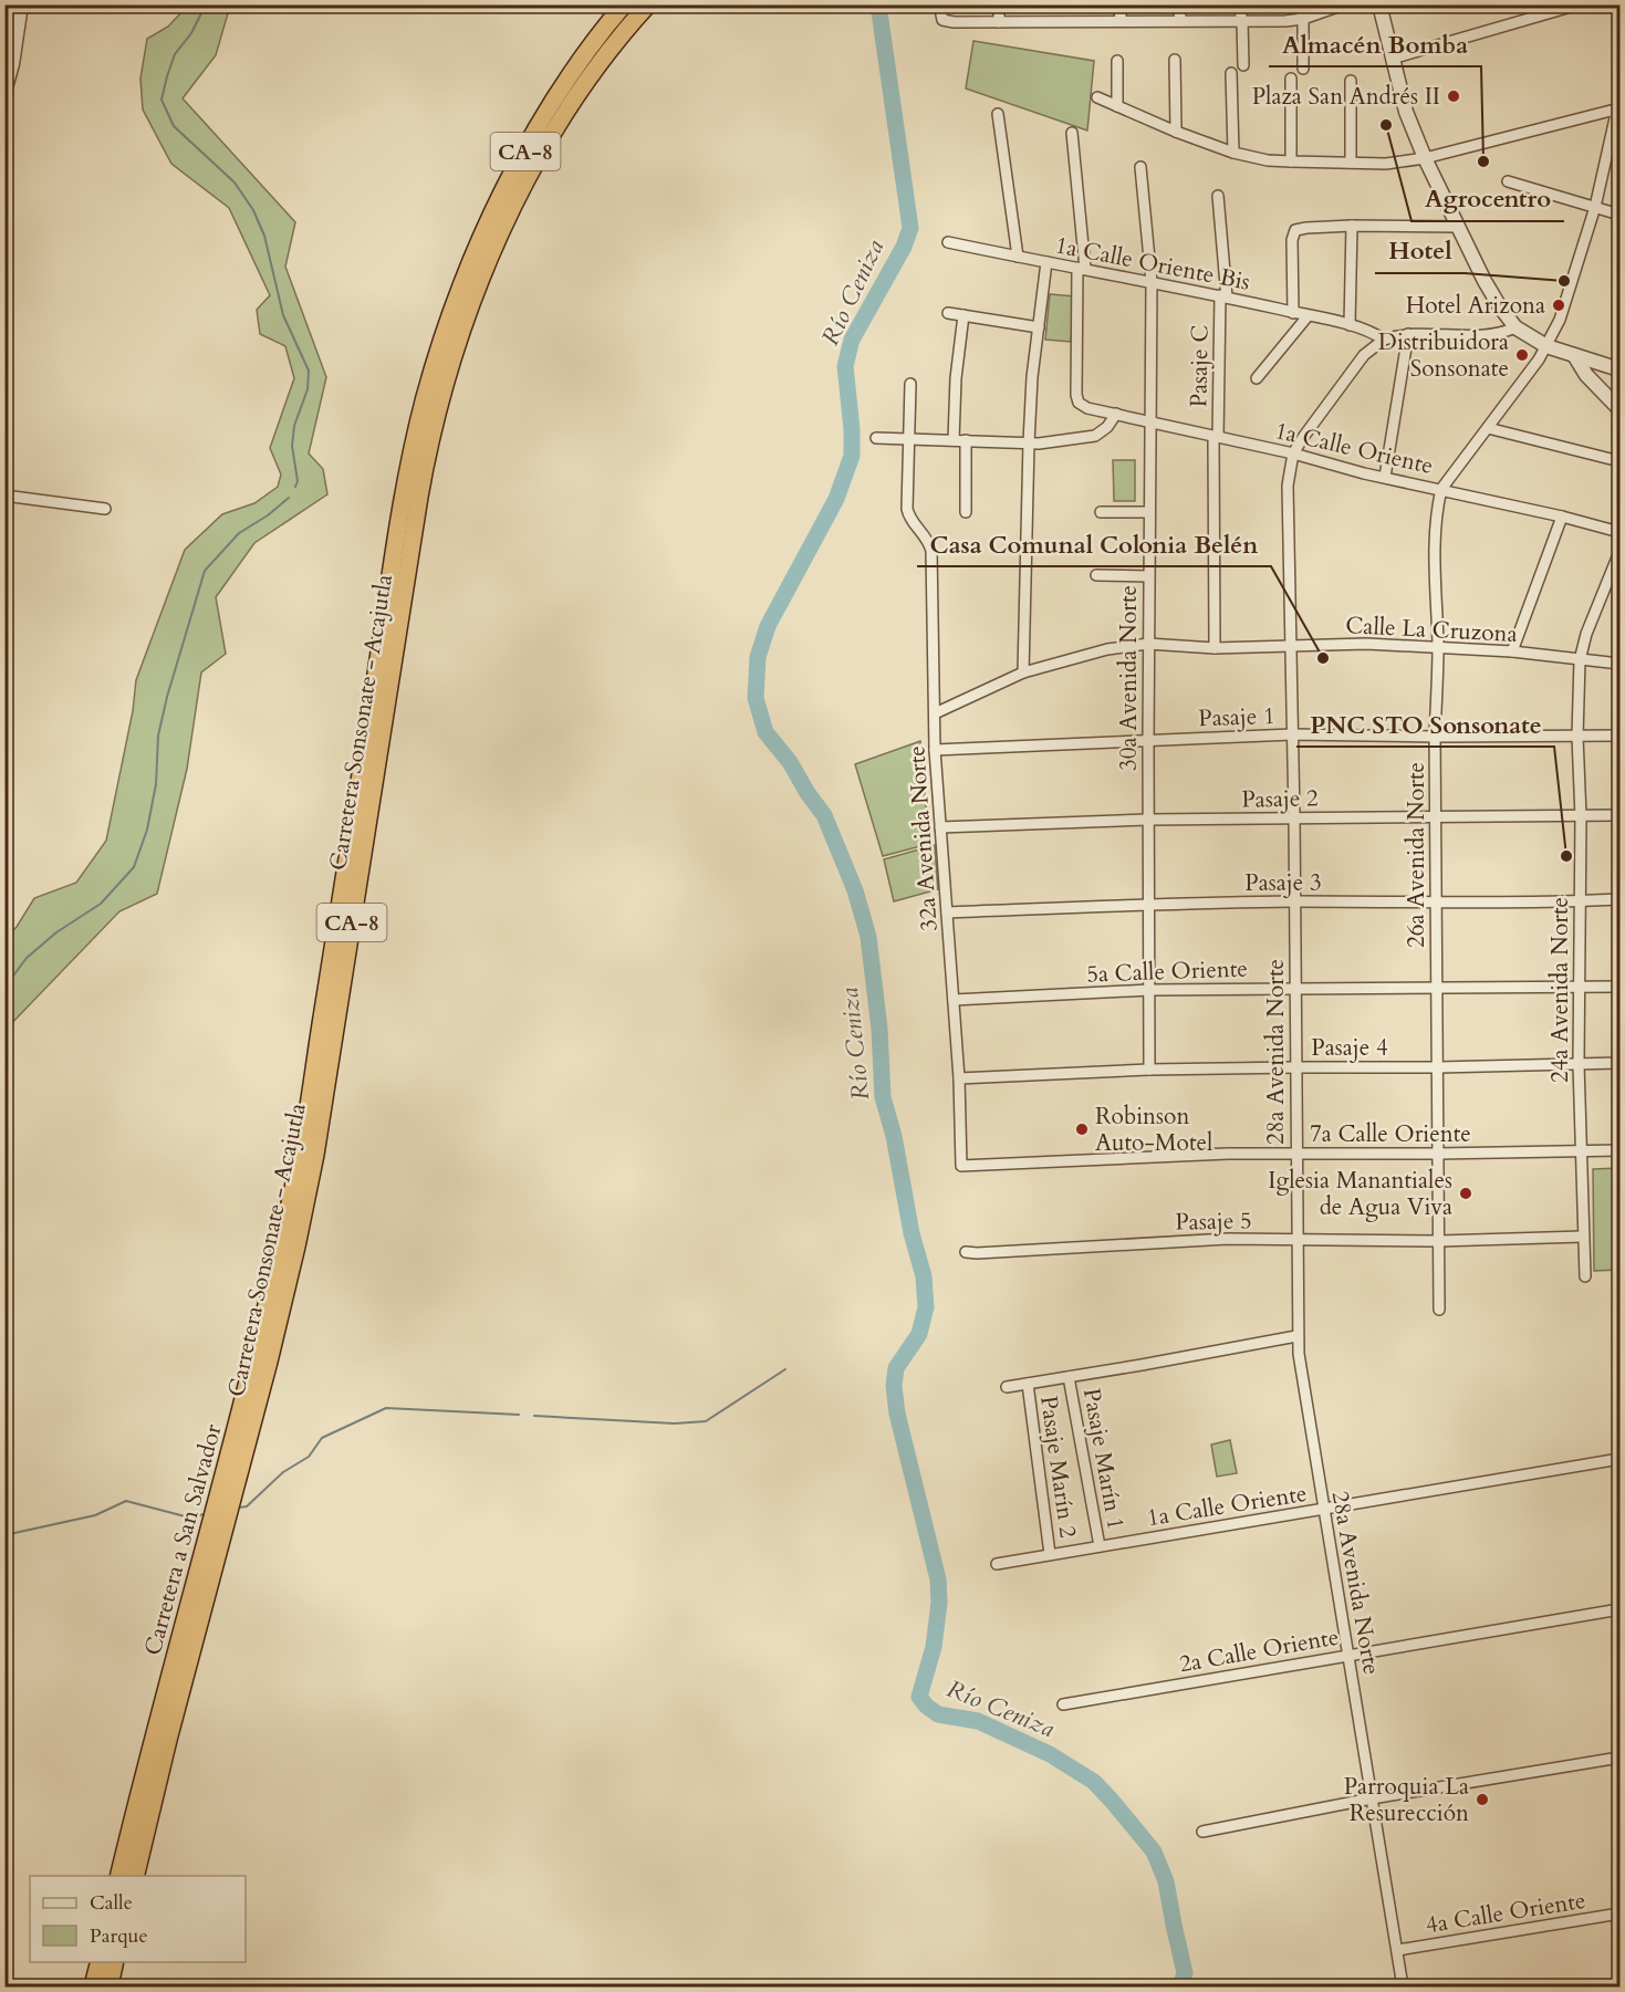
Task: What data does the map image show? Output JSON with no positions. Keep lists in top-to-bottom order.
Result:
{
  "streets": {
    "highway": ["CA-8", "Carretera Sonsonate - Acajutla", "Carretera a San Salvador"],
    "street": [
      "1a Calle Oriente Bis",
      "Pasaje C",
      "1a Calle Oriente",
      "Calle La Cruzona",
      "30a Avenida Norte",
      "Pasaje 1",
      "Pasaje 2",
      "32a Avenida Norte",
      "26a Avenida Norte",
      "Pasaje 3",
      "5a Calle Oriente",
      "24a Avenida Norte",
      "Pasaje 4",
      "28a Avenida Norte",
      "7a Calle Oriente",
      "Pasaje 5",
      "Pasaje Marín 1",
      "Pasaje Marín 2",
      "2a Calle Oriente",
      "4a Calle Oriente"
    ]
  },
  "crossings": [
    ["1a Calle Oriente Bis", "Pasaje C"],
    ["1a Calle Oriente Bis", "1a Calle Oriente"],
    ["1a Calle Oriente Bis", "30a Avenida Norte"],
    ["1a Calle Oriente Bis", "28a Avenida Norte"],
    ["Pasaje C", "1a Calle Oriente"],
    ["Pasaje C", "Calle La Cruzona"],
    ["1a Calle Oriente", "30a Avenida Norte"],
    ["1a Calle Oriente", "26a Avenida Norte"],
    ["1a Calle Oriente", "28a Avenida Norte"],
    ["1a Calle Oriente", "Pasaje Marín 1"],
    ["1a Calle Oriente", "Pasaje Marín 2"],
    ["Calle La Cruzona", "30a Avenida Norte"],
    ["Calle La Cruzona", "32a Avenida Norte"],
    ["Calle La Cruzona", "26a Avenida Norte"],
    ["Calle La Cruzona", "24a Avenida Norte"],
    ["Calle La Cruzona", "28a Avenida Norte"],
    ["30a Avenida Norte", "Pasaje 1"],
    ["30a Avenida Norte", "Pasaje 2"],
    ["30a Avenida Norte", "Pasaje 3"],
    ["30a Avenida Norte", "5a Calle Oriente"],
    ["30a Avenida Norte", "Pasaje 4"],
    ["Pasaje 1", "32a Avenida Norte"],
    ["Pasaje 1", "26a Avenida Norte"],
    ["Pasaje 1", "24a Avenida Norte"],
    ["Pasaje 1", "28a Avenida Norte"],
    ["Pasaje 2", "32a Avenida Norte"],
    ["Pasaje 2", "26a Avenida Norte"],
    ["Pasaje 2", "24a Avenida Norte"],
    ["Pasaje 2", "28a Avenida Norte"],
    ["32a Avenida Norte", "Pasaje 3"],
    ["32a Avenida Norte", "5a Calle Oriente"],
    ["32a Avenida Norte", "Pasaje 4"],
    ["32a Avenida Norte", "7a Calle Oriente"],
    ["26a Avenida Norte", "Pasaje 3"],
    ["26a Avenida Norte", "5a Calle Oriente"],
    ["26a Avenida Norte", "Pasaje 4"],
    ["26a Avenida Norte", "7a Calle Oriente"],
    ["26a Avenida Norte", "Pasaje 5"],
    ["Pasaje 3", "24a Avenida Norte"],
    ["Pasaje 3", "28a Avenida Norte"],
    ["5a Calle Oriente", "24a Avenida Norte"],
    ["5a Calle Oriente", "28a Avenida Norte"],
    ["24a Avenida Norte", "Pasaje 4"],
    ["24a Avenida Norte", "7a Calle Oriente"],
    ["24a Avenida Norte", "Pasaje 5"],
    ["Pasaje 4", "28a Avenida Norte"],
    ["28a Avenida Norte", "7a Calle Oriente"],
    ["28a Avenida Norte", "Pasaje 5"],
    ["28a Avenida Norte", "2a Calle Oriente"],
    ["28a Avenida Norte", "4a Calle Oriente"]
  ],
  "water": ["Río Ceniza"],
  "places": [
    "Plaza San Andrés II",
    "Agrocentro",
    "Almacén Bomba",
    "Hotel",
    "Hotel Arizona",
    "Distribuidora Sonsonate",
    "Casa Comunal Colonia Belén",
    "PNC STO Sonsonate",
    "Robinson Auto-Motel",
    "Iglesia Manantiales de Agua Viva",
    "Parroquia La Resurección"
  ],
  "legend": ["Calle", "Parque"]
}
